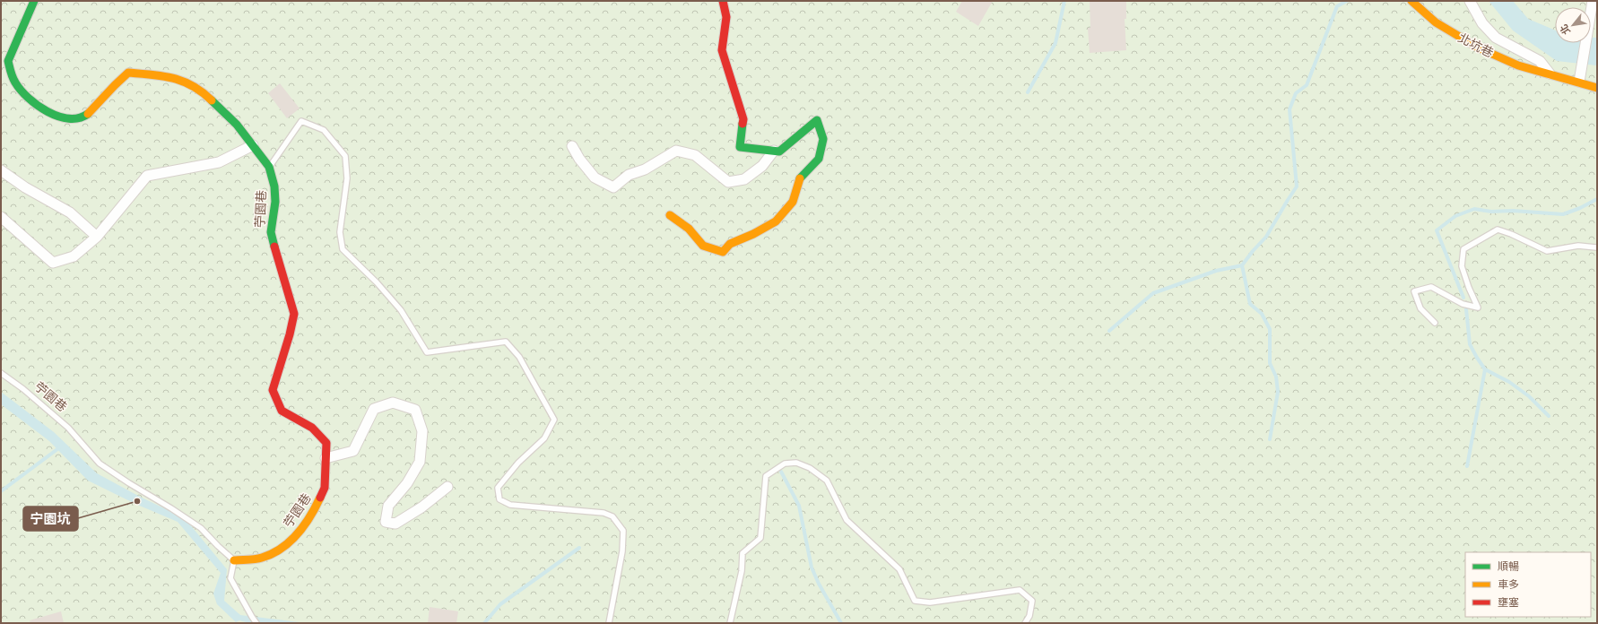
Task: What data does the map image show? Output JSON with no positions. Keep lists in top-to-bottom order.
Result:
{
  "streets": {
    "street": ["北坑巷", "苧園巷"]
  },
  "places": ["宁園坑"],
  "legend": ["順暢", "車多", "壅塞"],
  "north": "bottom left"
}
